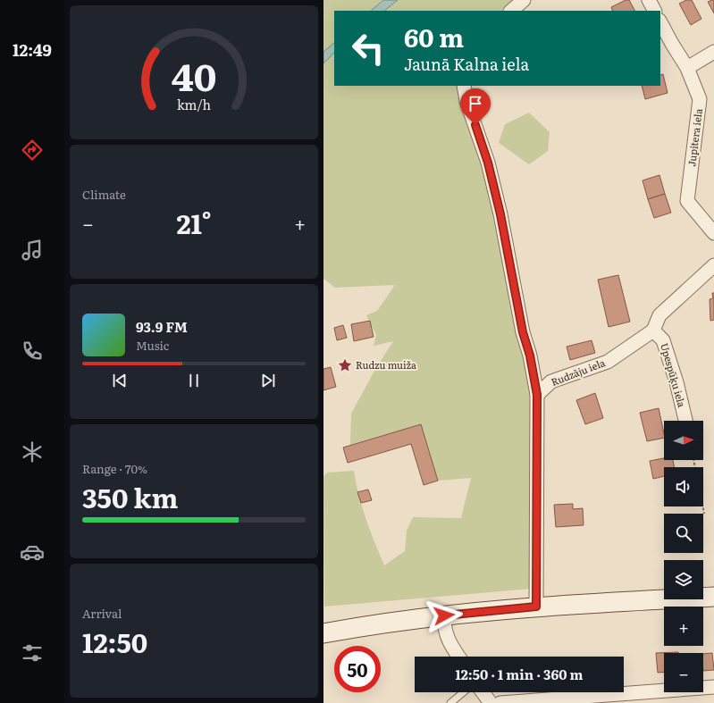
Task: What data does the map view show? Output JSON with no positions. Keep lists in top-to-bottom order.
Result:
{
  "streets": {
    "street": ["Jupitera iela", "Rudzāju iela", "Upespūķu iela"]
  },
  "crossings": [
    ["Rudzāju iela", "Upespūķu iela"]
  ],
  "places": {
    "place": ["Rudzu muiža"]
  },
  "north": "right",
  "page": {
    "tabs": "12:49",
    "turn": ["60 m", "Jaunā Kalna iela"],
    "tile": [
      "Climate",
      ["Range · 70%", "350 km"],
      ["Arrival", "12:50"]
    ],
    "heat": ["−", "21°", "+"],
    "song": ["93.9 FM", "Music"],
    "map_buttons": ["+", "−"],
    "limit": "50",
    "trip": "12:50 · 1 min · 360 m",
    "gauge": ["40", "km/h"]
  }
}
